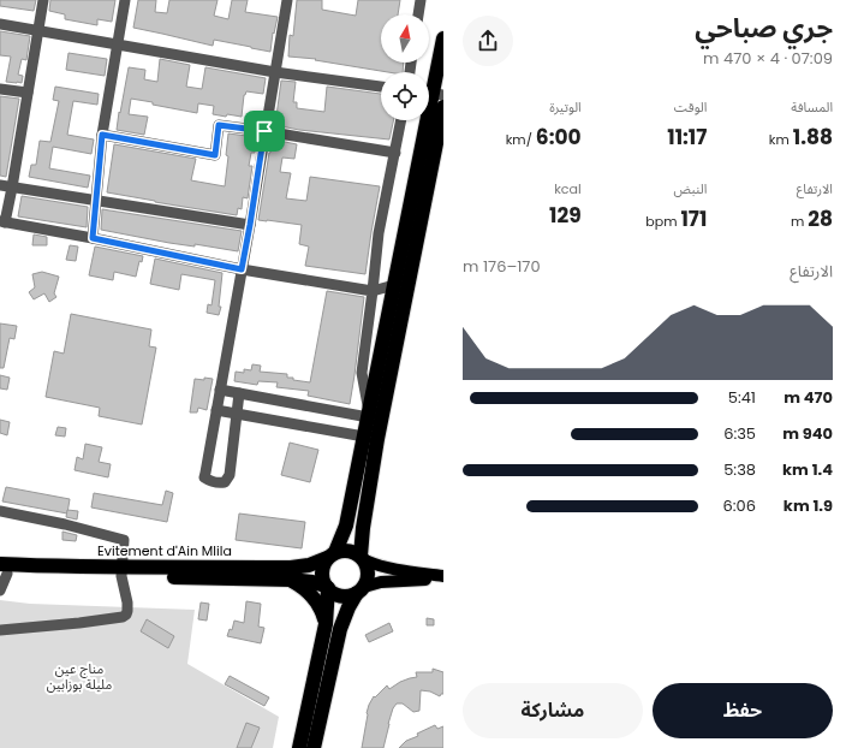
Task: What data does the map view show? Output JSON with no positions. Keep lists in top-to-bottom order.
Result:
{
  "streets": {
    "highway": ["Evitement d'Ain Mlila"]
  },
  "parks": ["مناج عين مليلة بوزابين"],
  "north": "top",
  "page": {
    "heading": ["جري صباحي", "07:09 · 4 × 470 m"],
    "stats": [
      ["المسافة", "1.88 km"],
      ["الوقت", "11:17"],
      ["الوتيرة", "6:00 /km"],
      ["الارتفاع", "28 m"],
      ["النبض", "171 bpm"],
      ["kcal", "129"]
    ],
    "chart": ["الارتفاع", "170–176 m"],
    "list": [
      {
        "name": "470 m",
        "note": "5:41"
      },
      {
        "name": "940 m",
        "note": "6:35"
      },
      {
        "name": "1.4 km",
        "note": "5:38"
      },
      {
        "name": "1.9 km",
        "note": "6:06"
      }
    ],
    "buttons": ["حفظ", "مشاركة"]
  }
}
